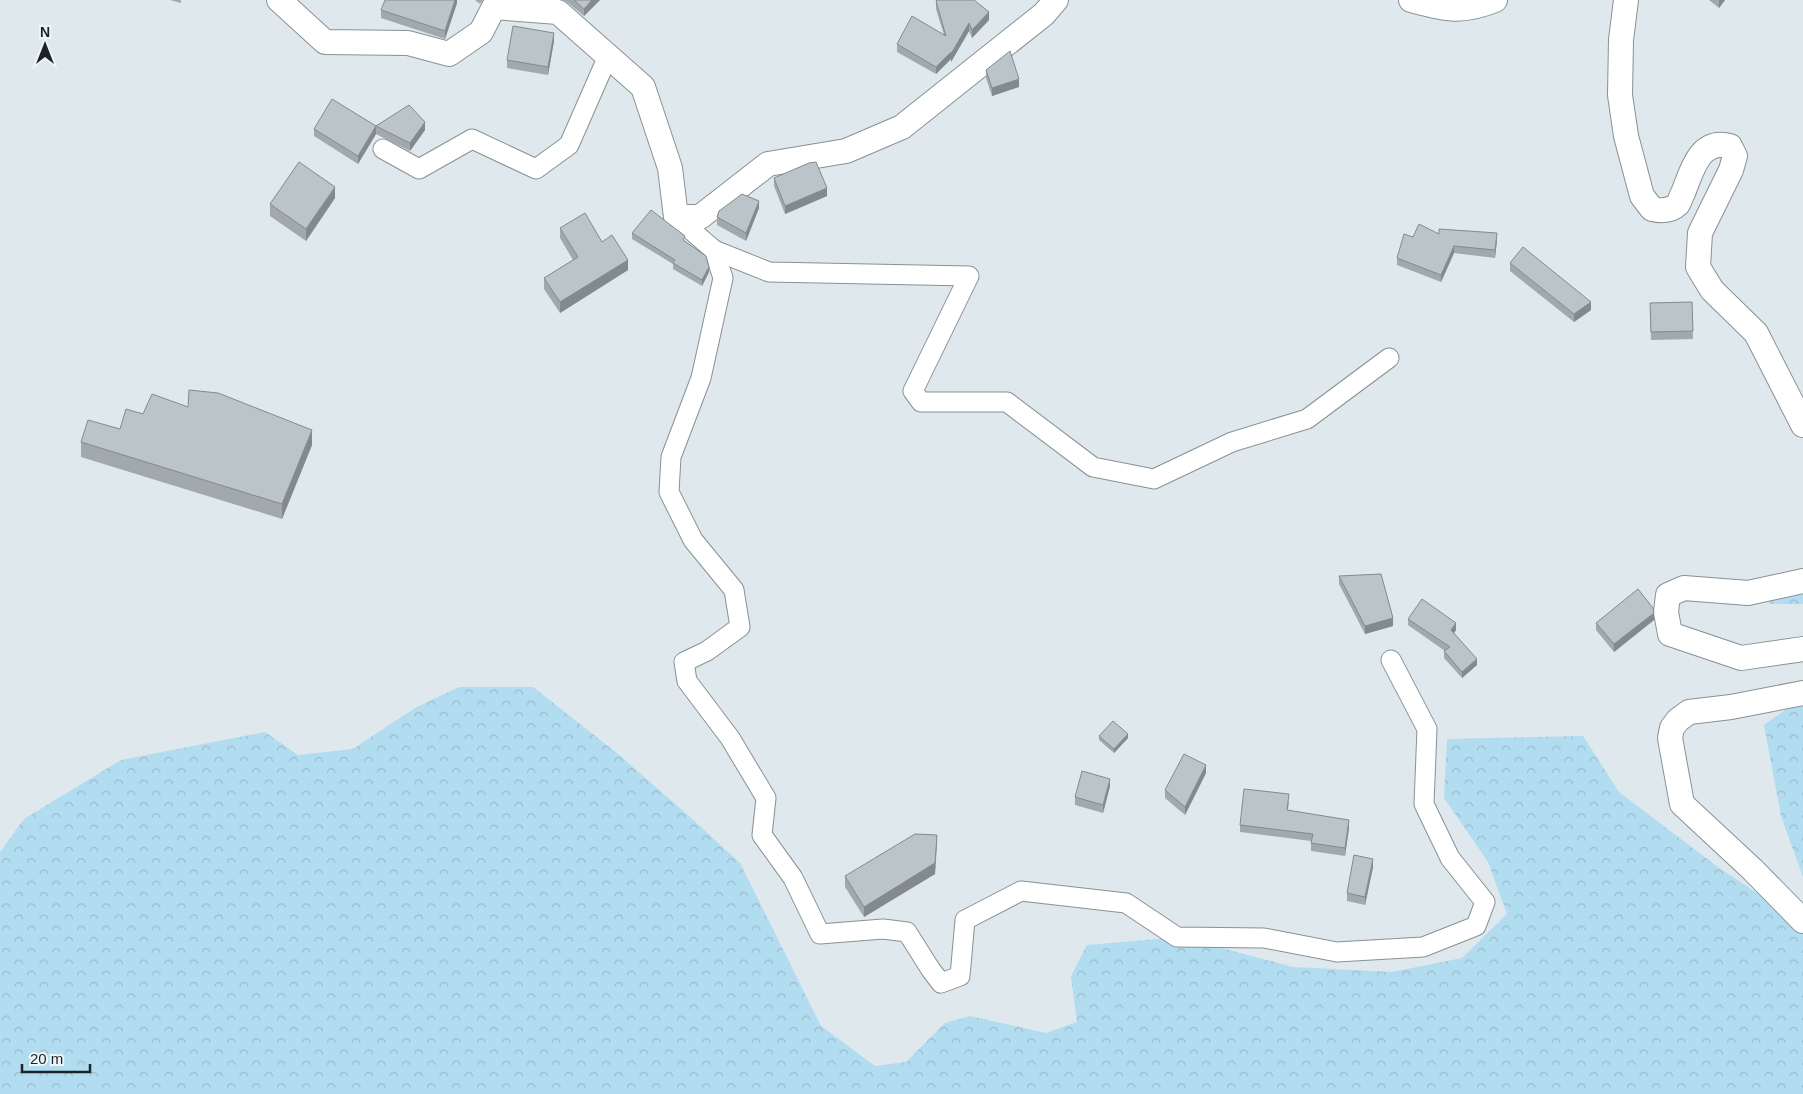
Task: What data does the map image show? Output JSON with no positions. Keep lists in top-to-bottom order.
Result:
{
  "scale_bar": "20 m",
  "north": "top"
}
